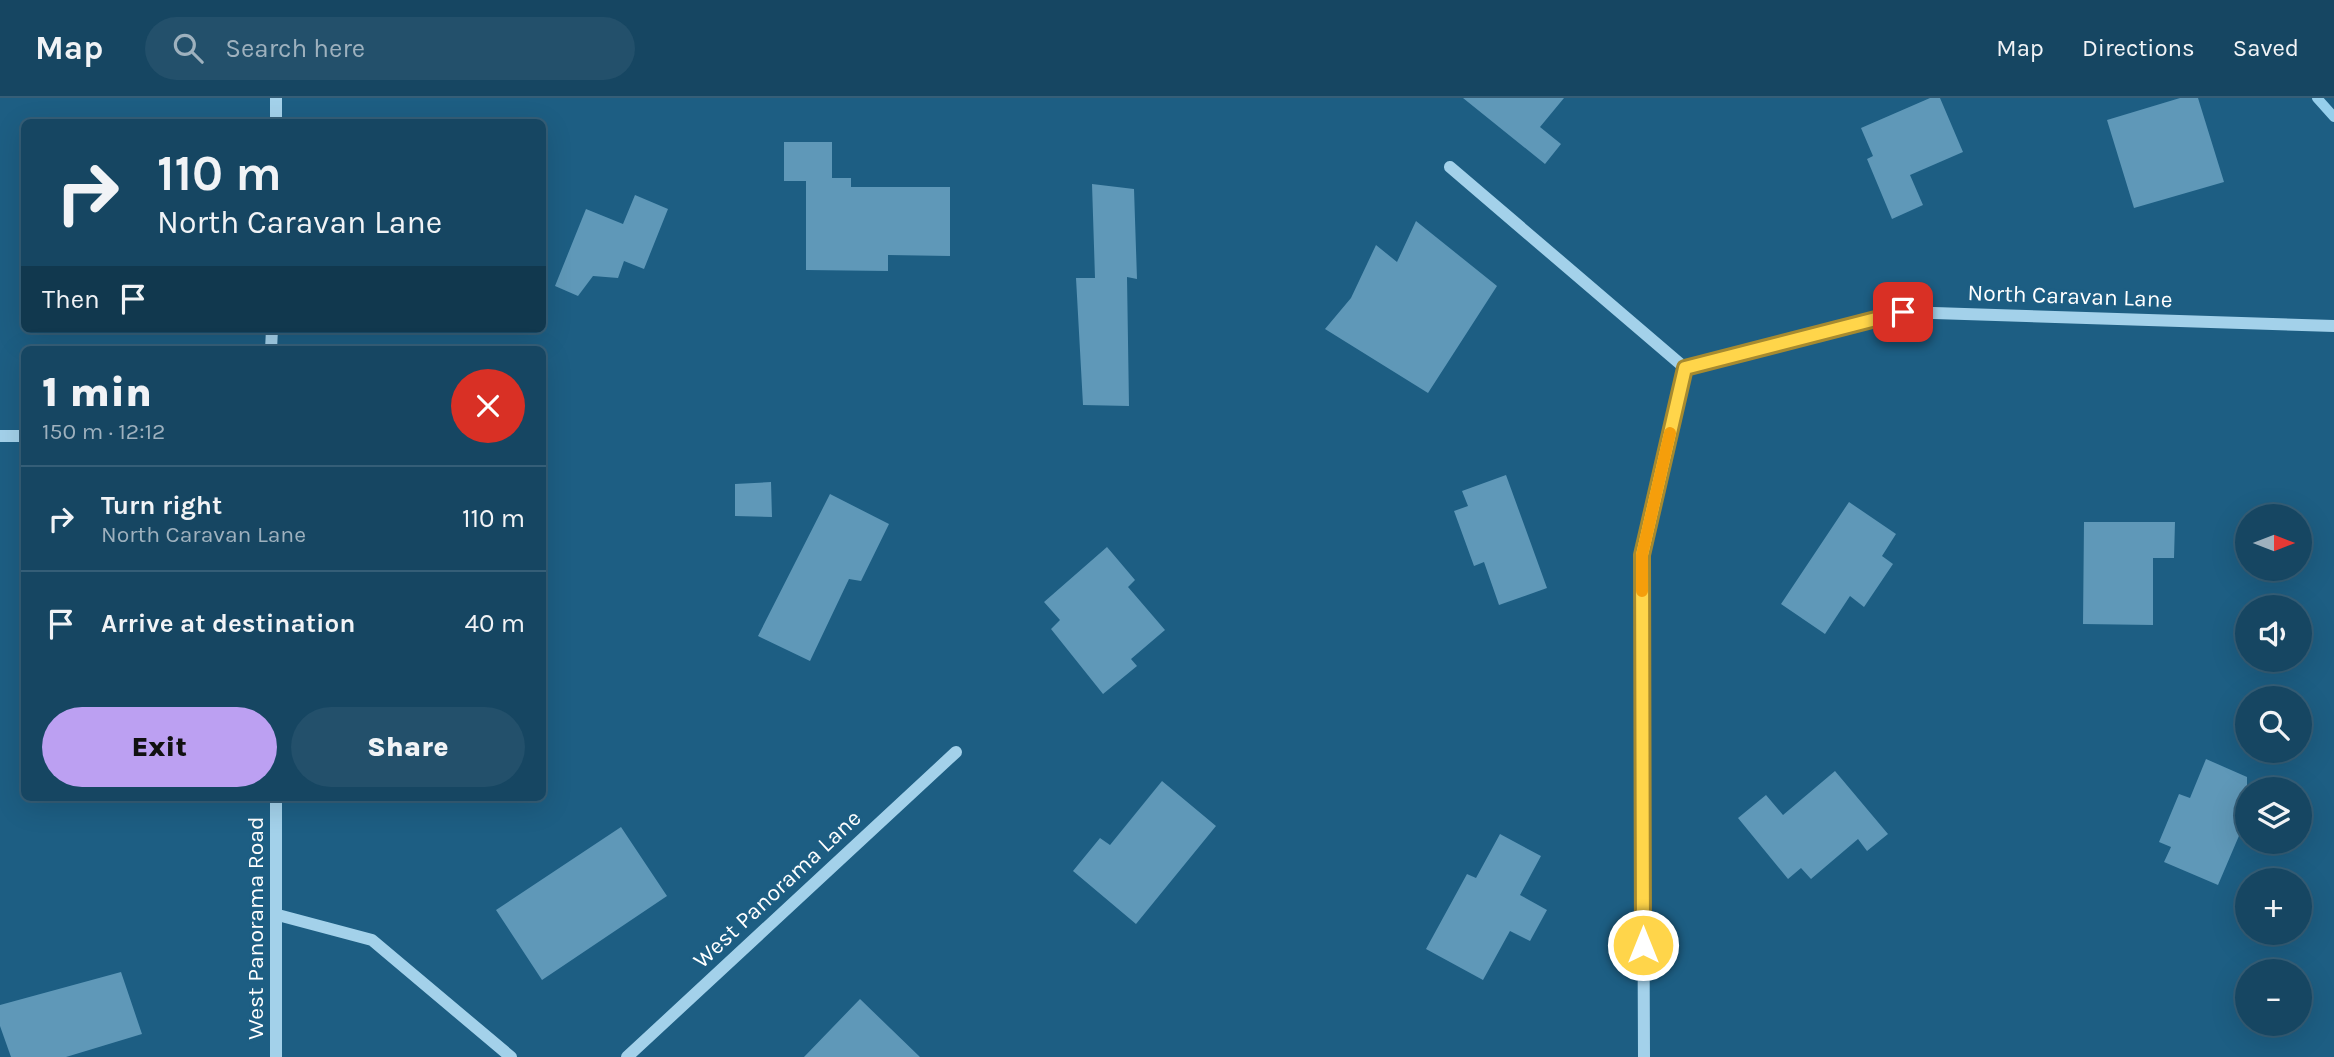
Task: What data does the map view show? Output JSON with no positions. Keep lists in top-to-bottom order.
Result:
{
  "streets": {
    "street": ["North Caravan Lane", "West Panorama Lane", "West Panorama Road"]
  },
  "north": "right",
  "page": {
    "header": "Map",
    "search": "Search here",
    "nav": ["Map", "Directions", "Saved"],
    "turn": ["110 m", "North Caravan Lane"],
    "then": "Then",
    "heading": ["1 min", "150 m · 12:12"],
    "list": [
      {
        "name": "Turn right",
        "note": "North Caravan Lane",
        "value": "110 m"
      },
      {
        "name": "Arrive at destination",
        "value": "40 m"
      }
    ],
    "map_buttons": ["+", "−"],
    "buttons": ["Exit", "Share"]
  }
}
